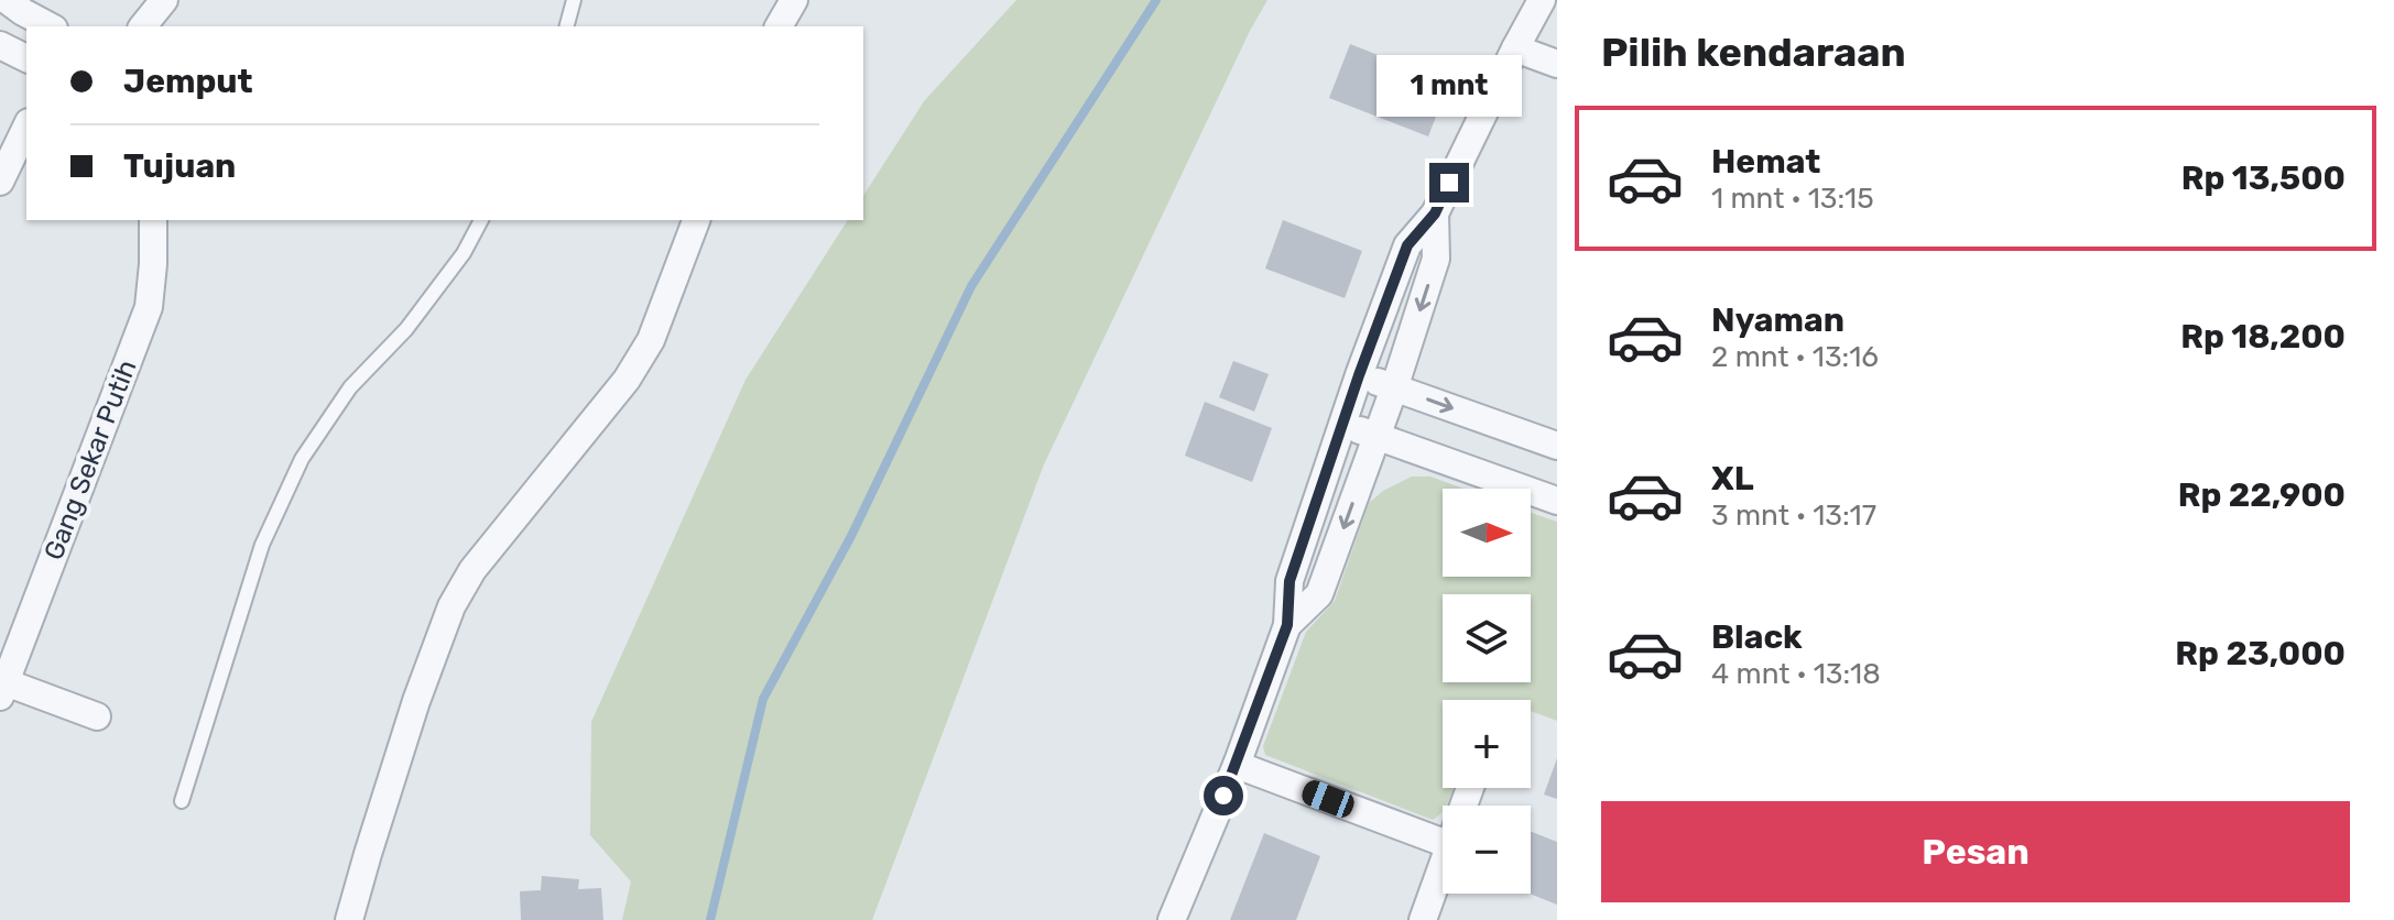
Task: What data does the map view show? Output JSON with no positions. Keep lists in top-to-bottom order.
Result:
{
  "streets": {
    "street": ["Gang Sekar Putih"]
  },
  "north": "right",
  "page": {
    "heading": "Pilih kendaraan",
    "banner": ["Jemput", "Tujuan"],
    "bubble": "1 mnt",
    "list": [
      {
        "name": "Hemat",
        "note": "1 mnt · 13:15",
        "value": "Rp 13,500"
      },
      {
        "name": "Nyaman",
        "note": "2 mnt · 13:16",
        "value": "Rp 18,200"
      },
      {
        "name": "XL",
        "note": "3 mnt · 13:17",
        "value": "Rp 22,900"
      },
      {
        "name": "Black",
        "note": "4 mnt · 13:18",
        "value": "Rp 23,000"
      }
    ],
    "map_buttons": ["+", "−"],
    "buttons": "Pesan"
  }
}
